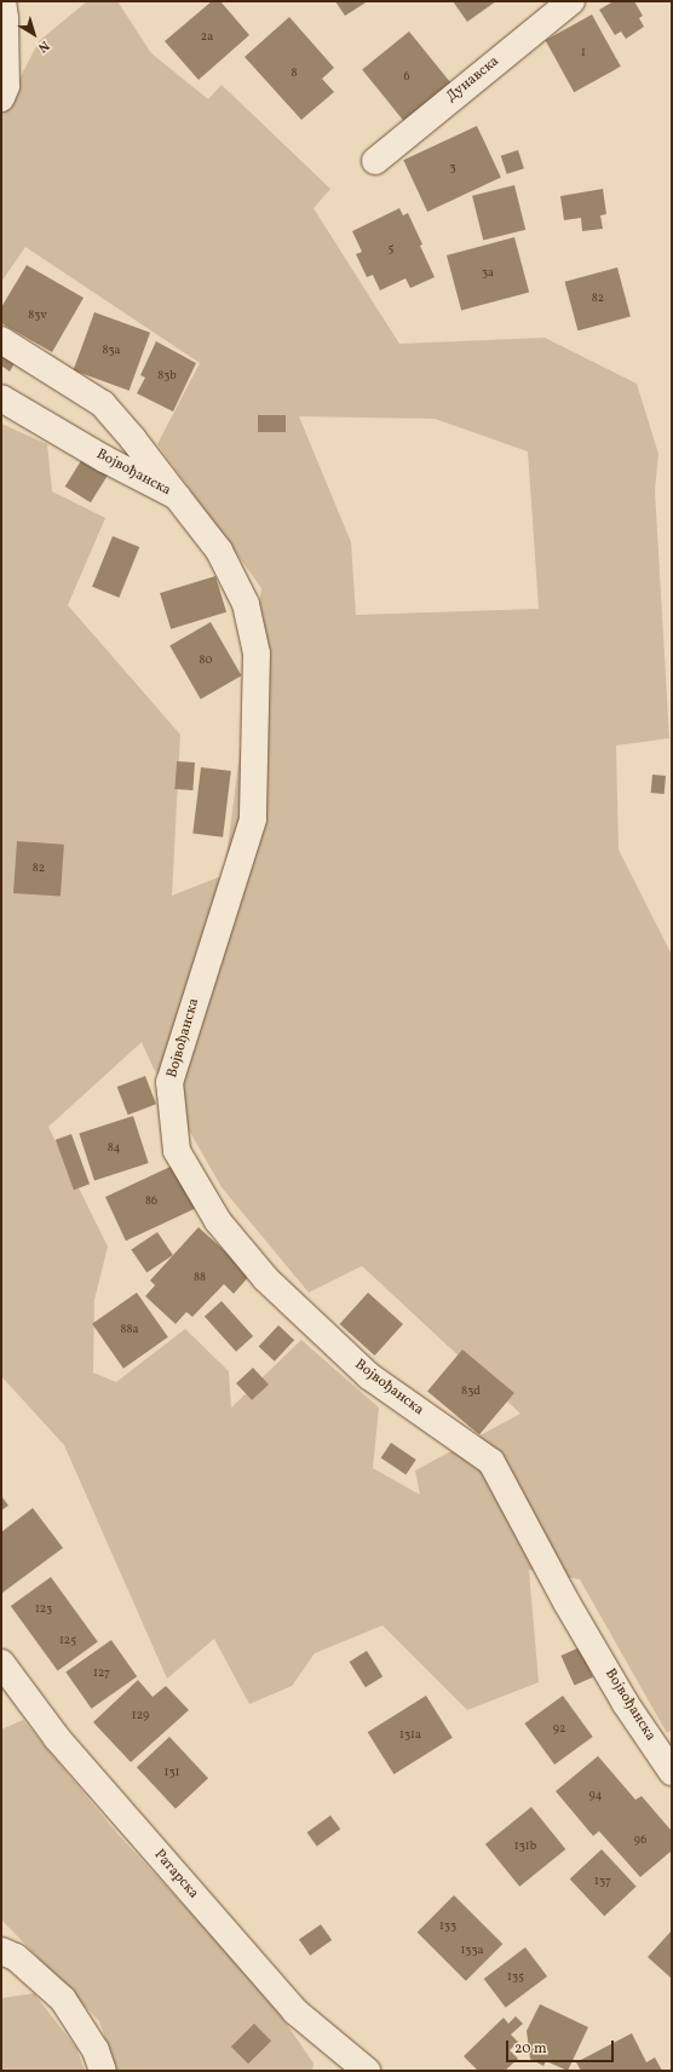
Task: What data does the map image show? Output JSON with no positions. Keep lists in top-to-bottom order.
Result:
{
  "streets": {
    "street": ["Дунавска", "Војвођанска", "Ратарска"]
  },
  "house_numbers": [
    "2a",
    "1",
    "8",
    "6",
    "3",
    "5",
    "3a",
    "82",
    "83v",
    "83a",
    "83b",
    "80",
    "82",
    "84",
    "86",
    "88",
    "88a",
    "83d",
    "123",
    "125",
    "127",
    "129",
    "92",
    "131a",
    "131",
    "94",
    "96",
    "131b",
    "137",
    "133",
    "133a",
    "135"
  ],
  "scale_bar": "20 m",
  "north": "bottom right"
}
